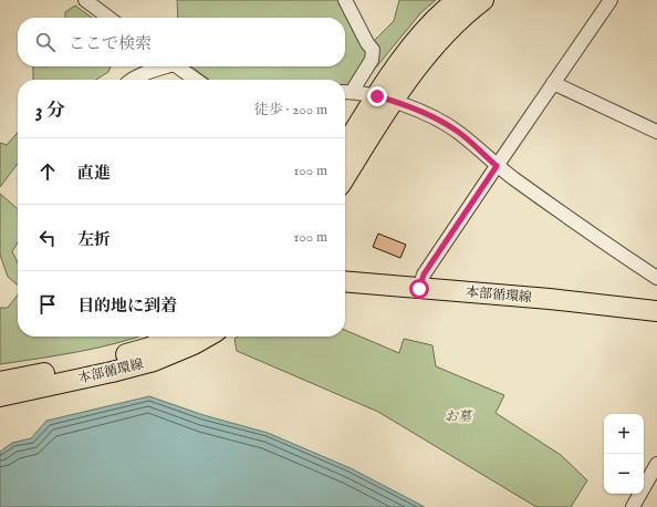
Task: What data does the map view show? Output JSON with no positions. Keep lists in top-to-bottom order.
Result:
{
  "streets": {
    "highway": ["本部循環線"]
  },
  "parks": ["お墓"],
  "page": {
    "search": "ここで検索",
    "heading": ["3 分", "徒歩 · 200 m"],
    "list": [
      ["直進", "100 m"],
      ["左折", "100 m"],
      "目的地に到着"
    ],
    "map_buttons": ["+", "−"]
  }
}
